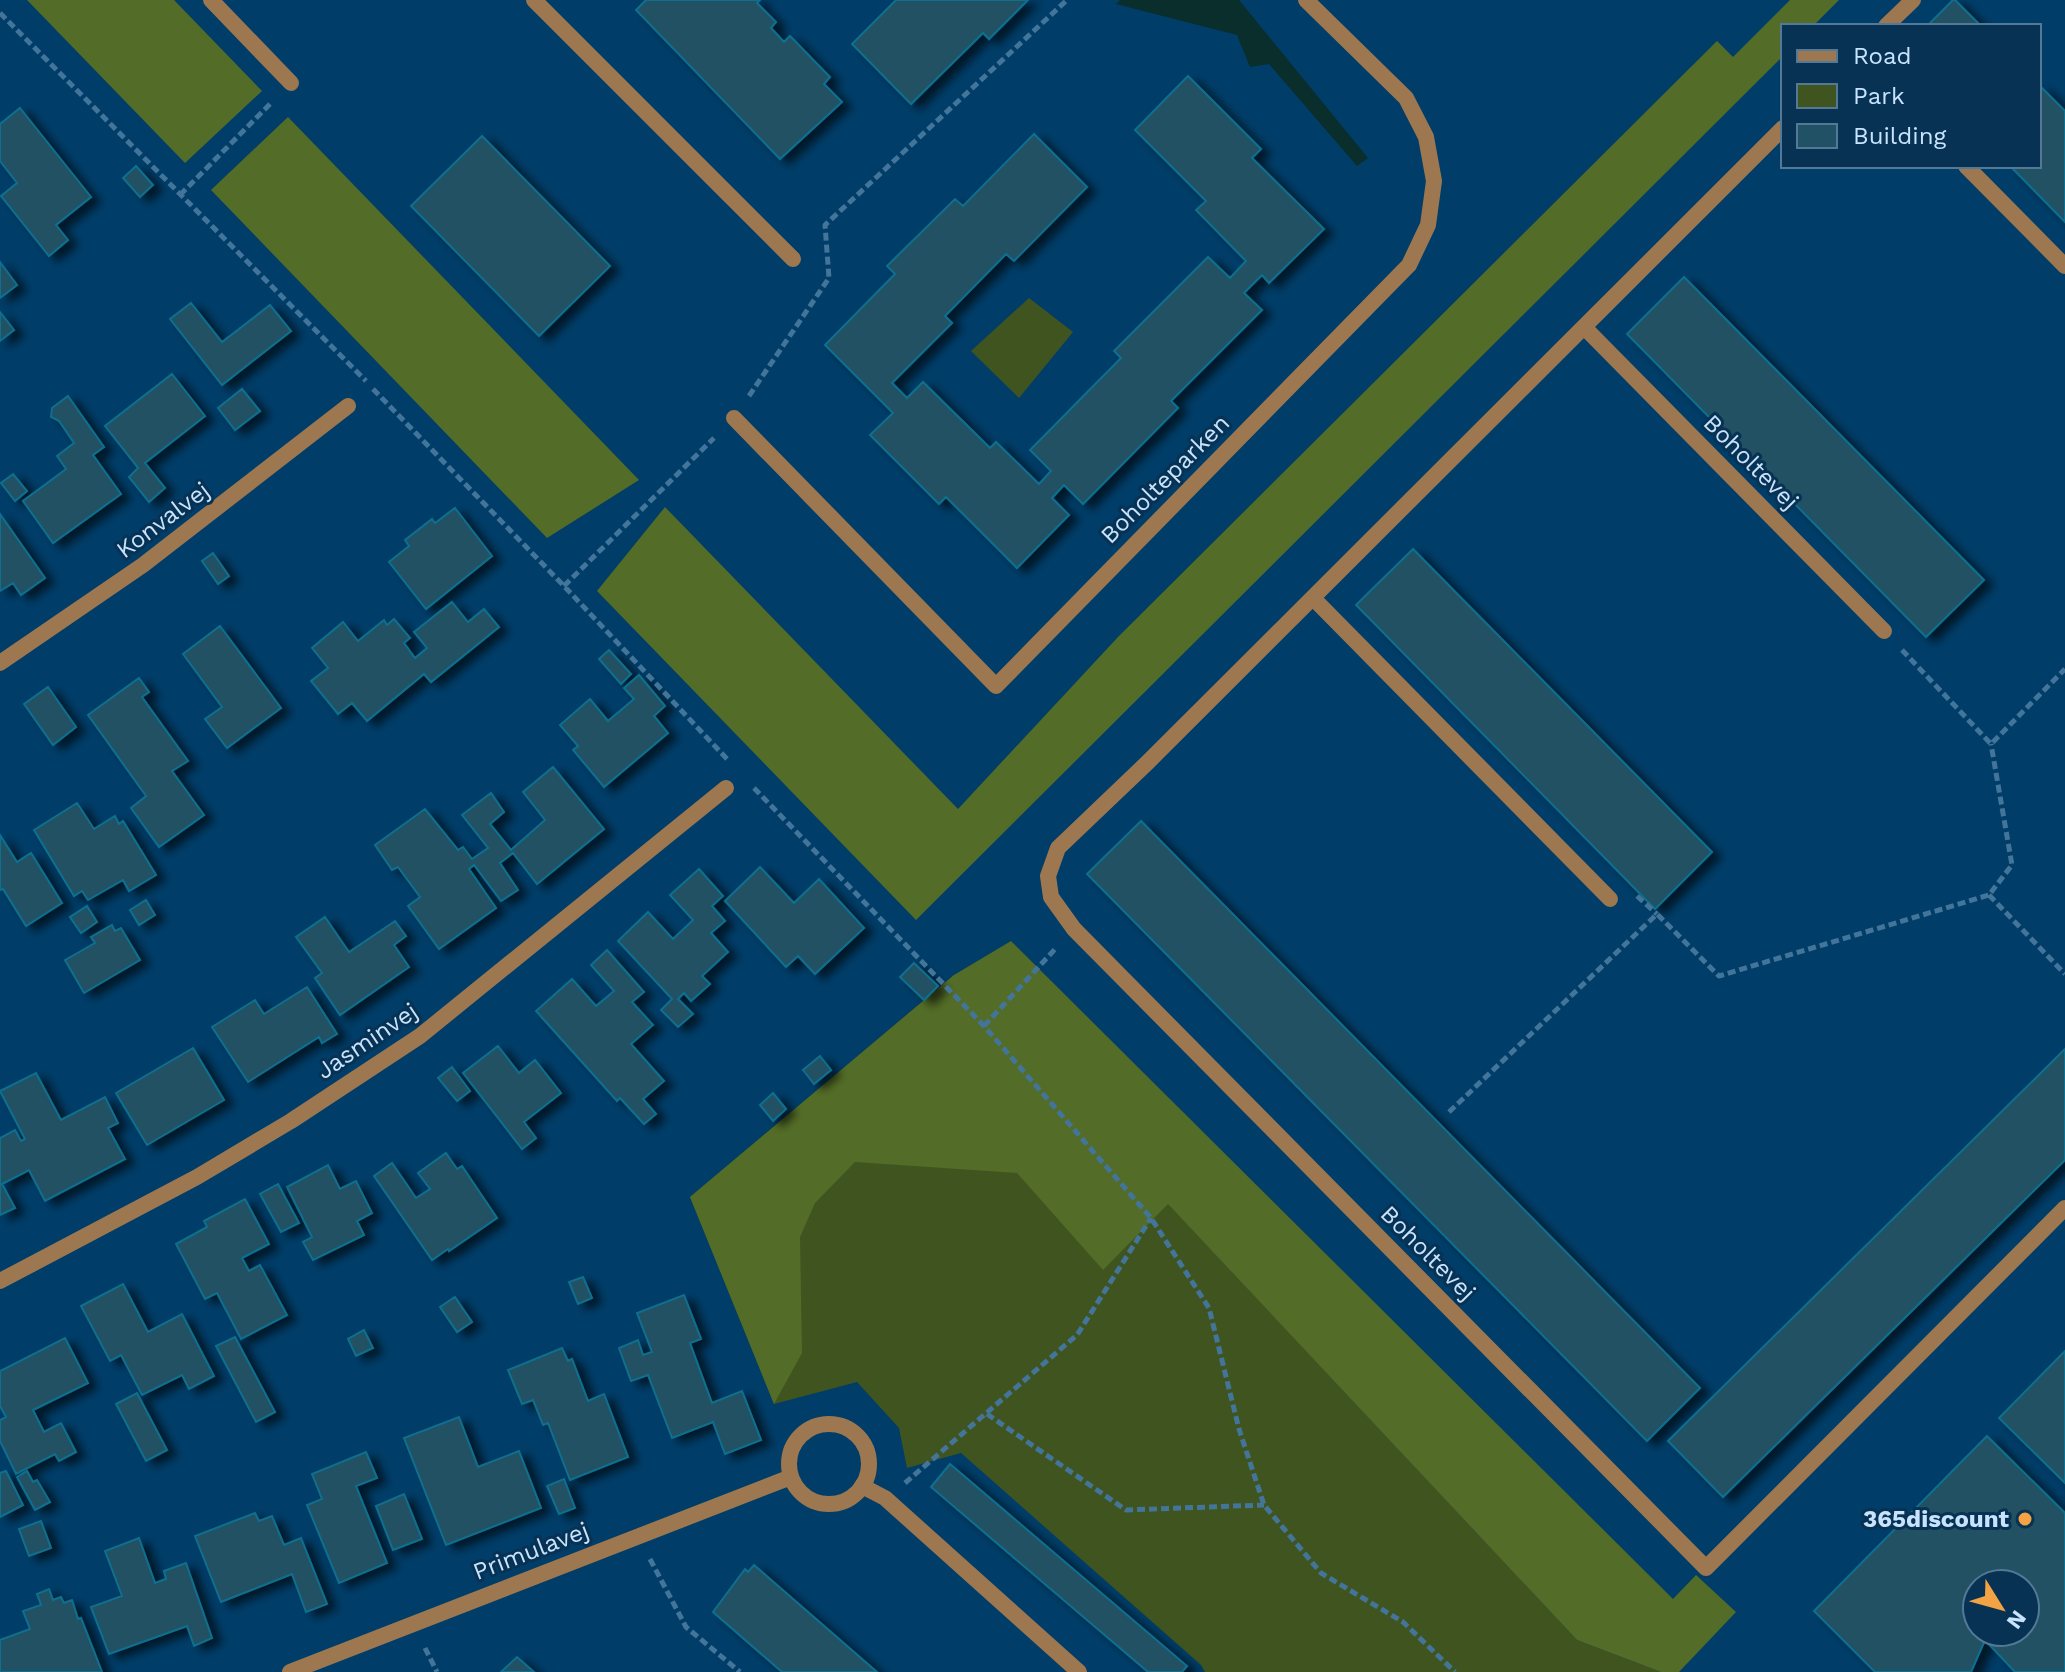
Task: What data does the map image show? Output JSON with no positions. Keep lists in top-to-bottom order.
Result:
{
  "streets": {
    "street": [
      "Boholtevej",
      "Boholteparken",
      "Konvalvej",
      "Jasminvej",
      "Primulavej"
    ]
  },
  "places": ["365discount"],
  "legend": ["Road", "Park", "Building"],
  "north": "bottom right"
}
